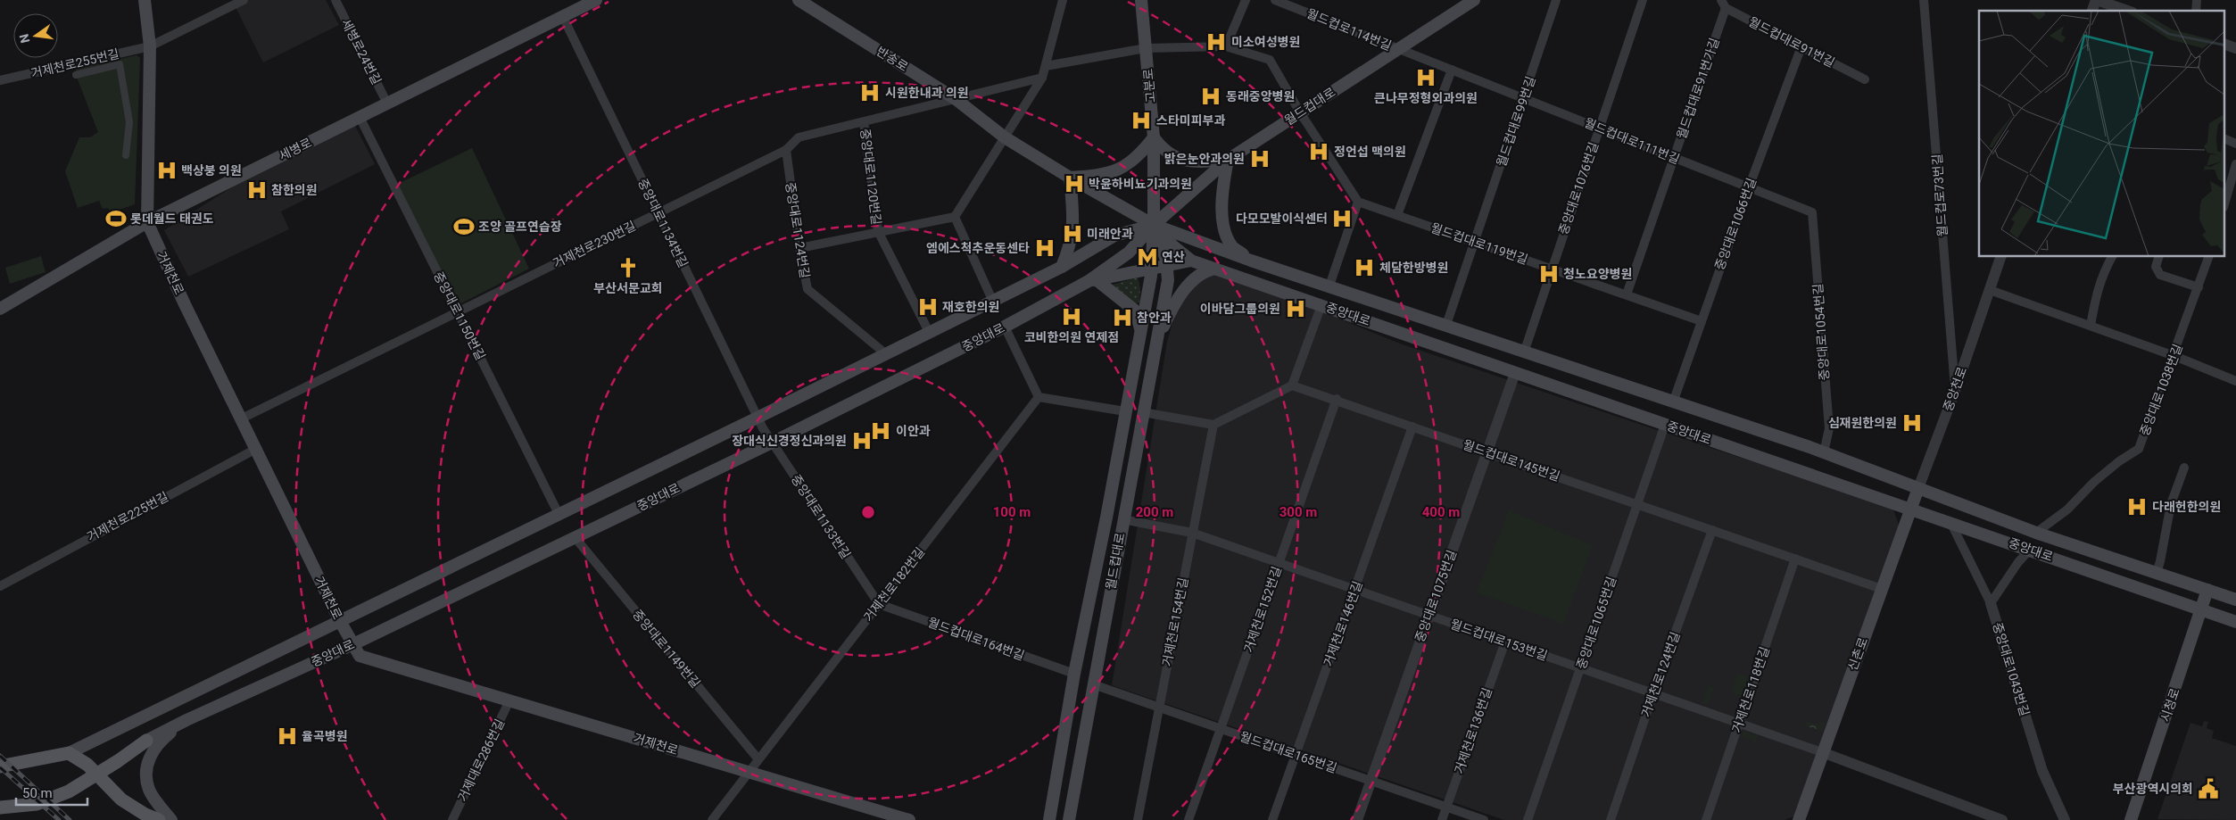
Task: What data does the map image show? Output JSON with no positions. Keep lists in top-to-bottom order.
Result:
{
  "streets": {
    "main road": [
      "반송로",
      "고분로",
      "월드컵대로",
      "세병로",
      "거제천로",
      "중앙대로",
      "신촌로",
      "시청로"
    ],
    "street": [
      "월드컵로114번길",
      "월드컵대로91번길",
      "세병로24번길",
      "거제천로255번길",
      "월드컵대로91번가길",
      "월드컵대로99번길",
      "월드컵대로111번길",
      "중앙대로1120번길",
      "중앙대로1076번길",
      "월드컵로73번길",
      "중앙대로1134번길",
      "중앙대로1066번길",
      "중앙대로1124번길",
      "월드컵대로119번길",
      "거제천로230번길",
      "중앙대로1150번길",
      "중앙대로1054번길",
      "중앙천로",
      "중앙대로1038번길",
      "월드컵대로145번길",
      "거제천로225번길",
      "중앙대로1133번길",
      "거제천로182번길",
      "중앙대로1075번길",
      "거제천로152번길",
      "거제천로154번길",
      "중앙대로1065번길",
      "거제천로146번길",
      "월드컵대로164번길",
      "월드컵대로153번길",
      "중앙대로1149번길",
      "중앙대로1043번길",
      "거제천로124번길",
      "거제천로118번길",
      "거제천로136번길",
      "월드컵대로165번길",
      "거제대로286번길"
    ]
  },
  "crossings": [
    ["월드컵로114번길", "월드컵대로"],
    ["월드컵로114번길", "월드컵대로111번길"],
    ["월드컵대로91번길", "월드컵대로91번가길"],
    ["월드컵대로91번길", "중앙대로1066번길"],
    ["세병로24번길", "세병로"],
    ["반송로", "고분로"],
    ["반송로", "월드컵대로"],
    ["반송로", "거제천로230번길"],
    ["반송로", "중앙대로"],
    ["거제천로255번길", "거제천로"],
    ["고분로", "월드컵대로"],
    ["고분로", "중앙대로"],
    ["월드컵대로91번가길", "월드컵대로111번길"],
    ["월드컵대로91번가길", "월드컵대로119번길"],
    ["월드컵대로", "월드컵대로111번길"],
    ["월드컵대로", "월드컵대로119번길"],
    ["월드컵대로", "중앙대로"],
    ["월드컵대로", "월드컵대로164번길"],
    ["월드컵대로", "월드컵대로153번길"],
    ["월드컵대로", "월드컵대로165번길"],
    ["월드컵대로99번길", "월드컵대로111번길"],
    ["월드컵대로99번길", "월드컵대로119번길"],
    ["월드컵대로99번길", "중앙대로"],
    ["월드컵대로111번길", "중앙대로1076번길"],
    ["월드컵대로111번길", "중앙대로1066번길"],
    ["월드컵대로111번길", "중앙대로1054번길"],
    ["세병로", "중앙대로1134번길"],
    ["세병로", "거제천로"],
    ["세병로", "중앙대로1150번길"],
    ["중앙대로1120번길", "중앙대로1124번길"],
    ["중앙대로1120번길", "거제천로230번길"],
    ["중앙대로1120번길", "중앙대로"],
    ["중앙대로1076번길", "월드컵대로119번길"],
    ["중앙대로1076번길", "중앙대로"],
    ["월드컵로73번길", "중앙천로"],
    ["중앙대로1134번길", "거제천로230번길"],
    ["중앙대로1134번길", "중앙대로"],
    ["중앙대로1134번길", "중앙대로1133번길"],
    ["중앙대로1066번길", "월드컵대로119번길"],
    ["중앙대로1066번길", "중앙대로"],
    ["중앙대로1124번길", "거제천로230번길"],
    ["중앙대로1124번길", "중앙대로"],
    ["월드컵대로119번길", "중앙대로"],
    ["거제천로230번길", "거제천로"],
    ["거제천로230번길", "중앙대로1150번길"],
    ["거제천로", "중앙대로"],
    ["거제천로", "거제천로225번길"],
    ["거제천로", "거제천로182번길"],
    ["거제천로", "거제대로286번길"],
    ["중앙대로", "중앙대로1150번길"],
    ["중앙대로", "중앙대로1054번길"],
    ["중앙대로", "중앙천로"],
    ["중앙대로", "중앙대로1038번길"],
    ["중앙대로", "중앙대로1133번길"],
    ["중앙대로", "중앙대로1075번길"],
    ["중앙대로", "중앙대로1065번길"],
    ["중앙대로", "중앙대로1149번길"],
    ["중앙대로", "신촌로"],
    ["중앙대로", "중앙대로1043번길"],
    ["중앙대로", "시청로"],
    ["중앙천로", "신촌로"],
    ["월드컵대로145번길", "중앙대로1075번길"],
    ["월드컵대로145번길", "거제천로152번길"],
    ["월드컵대로145번길", "중앙대로1065번길"],
    ["월드컵대로145번길", "거제천로146번길"],
    ["월드컵대로145번길", "신촌로"],
    ["월드컵대로145번길", "거제천로124번길"],
    ["월드컵대로145번길", "거제천로118번길"],
    ["중앙대로1133번길", "거제천로182번길"],
    ["중앙대로1133번길", "월드컵대로164번길"],
    ["거제천로182번길", "월드컵대로164번길"],
    ["거제천로182번길", "중앙대로1149번길"],
    ["중앙대로1075번길", "월드컵대로153번길"],
    ["중앙대로1075번길", "월드컵대로165번길"],
    ["거제천로152번길", "월드컵대로153번길"],
    ["거제천로152번길", "월드컵대로165번길"],
    ["거제천로154번길", "월드컵대로153번길"],
    ["거제천로154번길", "월드컵대로165번길"],
    ["중앙대로1065번길", "월드컵대로153번길"],
    ["거제천로146번길", "월드컵대로153번길"],
    ["거제천로146번길", "월드컵대로165번길"],
    ["월드컵대로153번길", "신촌로"],
    ["월드컵대로153번길", "거제천로124번길"],
    ["월드컵대로153번길", "거제천로118번길"],
    ["월드컵대로153번길", "거제천로136번길"],
    ["거제천로136번길", "월드컵대로165번길"]
  ],
  "places": {
    "hospital": [
      "미소여성병원",
      "큰나무정형외과의원",
      "시원한내과 의원",
      "동래중앙병원",
      "스타미피부과",
      "정언섭 맥의원",
      "밝은눈안과의원",
      "백상붕 의원",
      "박윤하비뇨기과의원",
      "참한의원",
      "다모모발이식센터",
      "미래안과",
      "엠에스척추운동센타",
      "체담한방병원",
      "청노요양병원",
      "재호한의원",
      "이바담그룹의원",
      "코비한의원 연제점",
      "참안과",
      "심재원한의원",
      "이안과",
      "장대식신경정신과의원",
      "다래헌한의원",
      "율곡병원"
    ],
    "sports": ["롯데월드 태권도", "조양 골프연습장"],
    "metro station": ["연산"],
    "church": ["부산서문교회"],
    "public building": ["부산광역시의회"]
  },
  "scale_bar": "50 m",
  "north": "left",
  "rings": [
    "100 m",
    "200 m",
    "300 m",
    "400 m"
  ]
}
